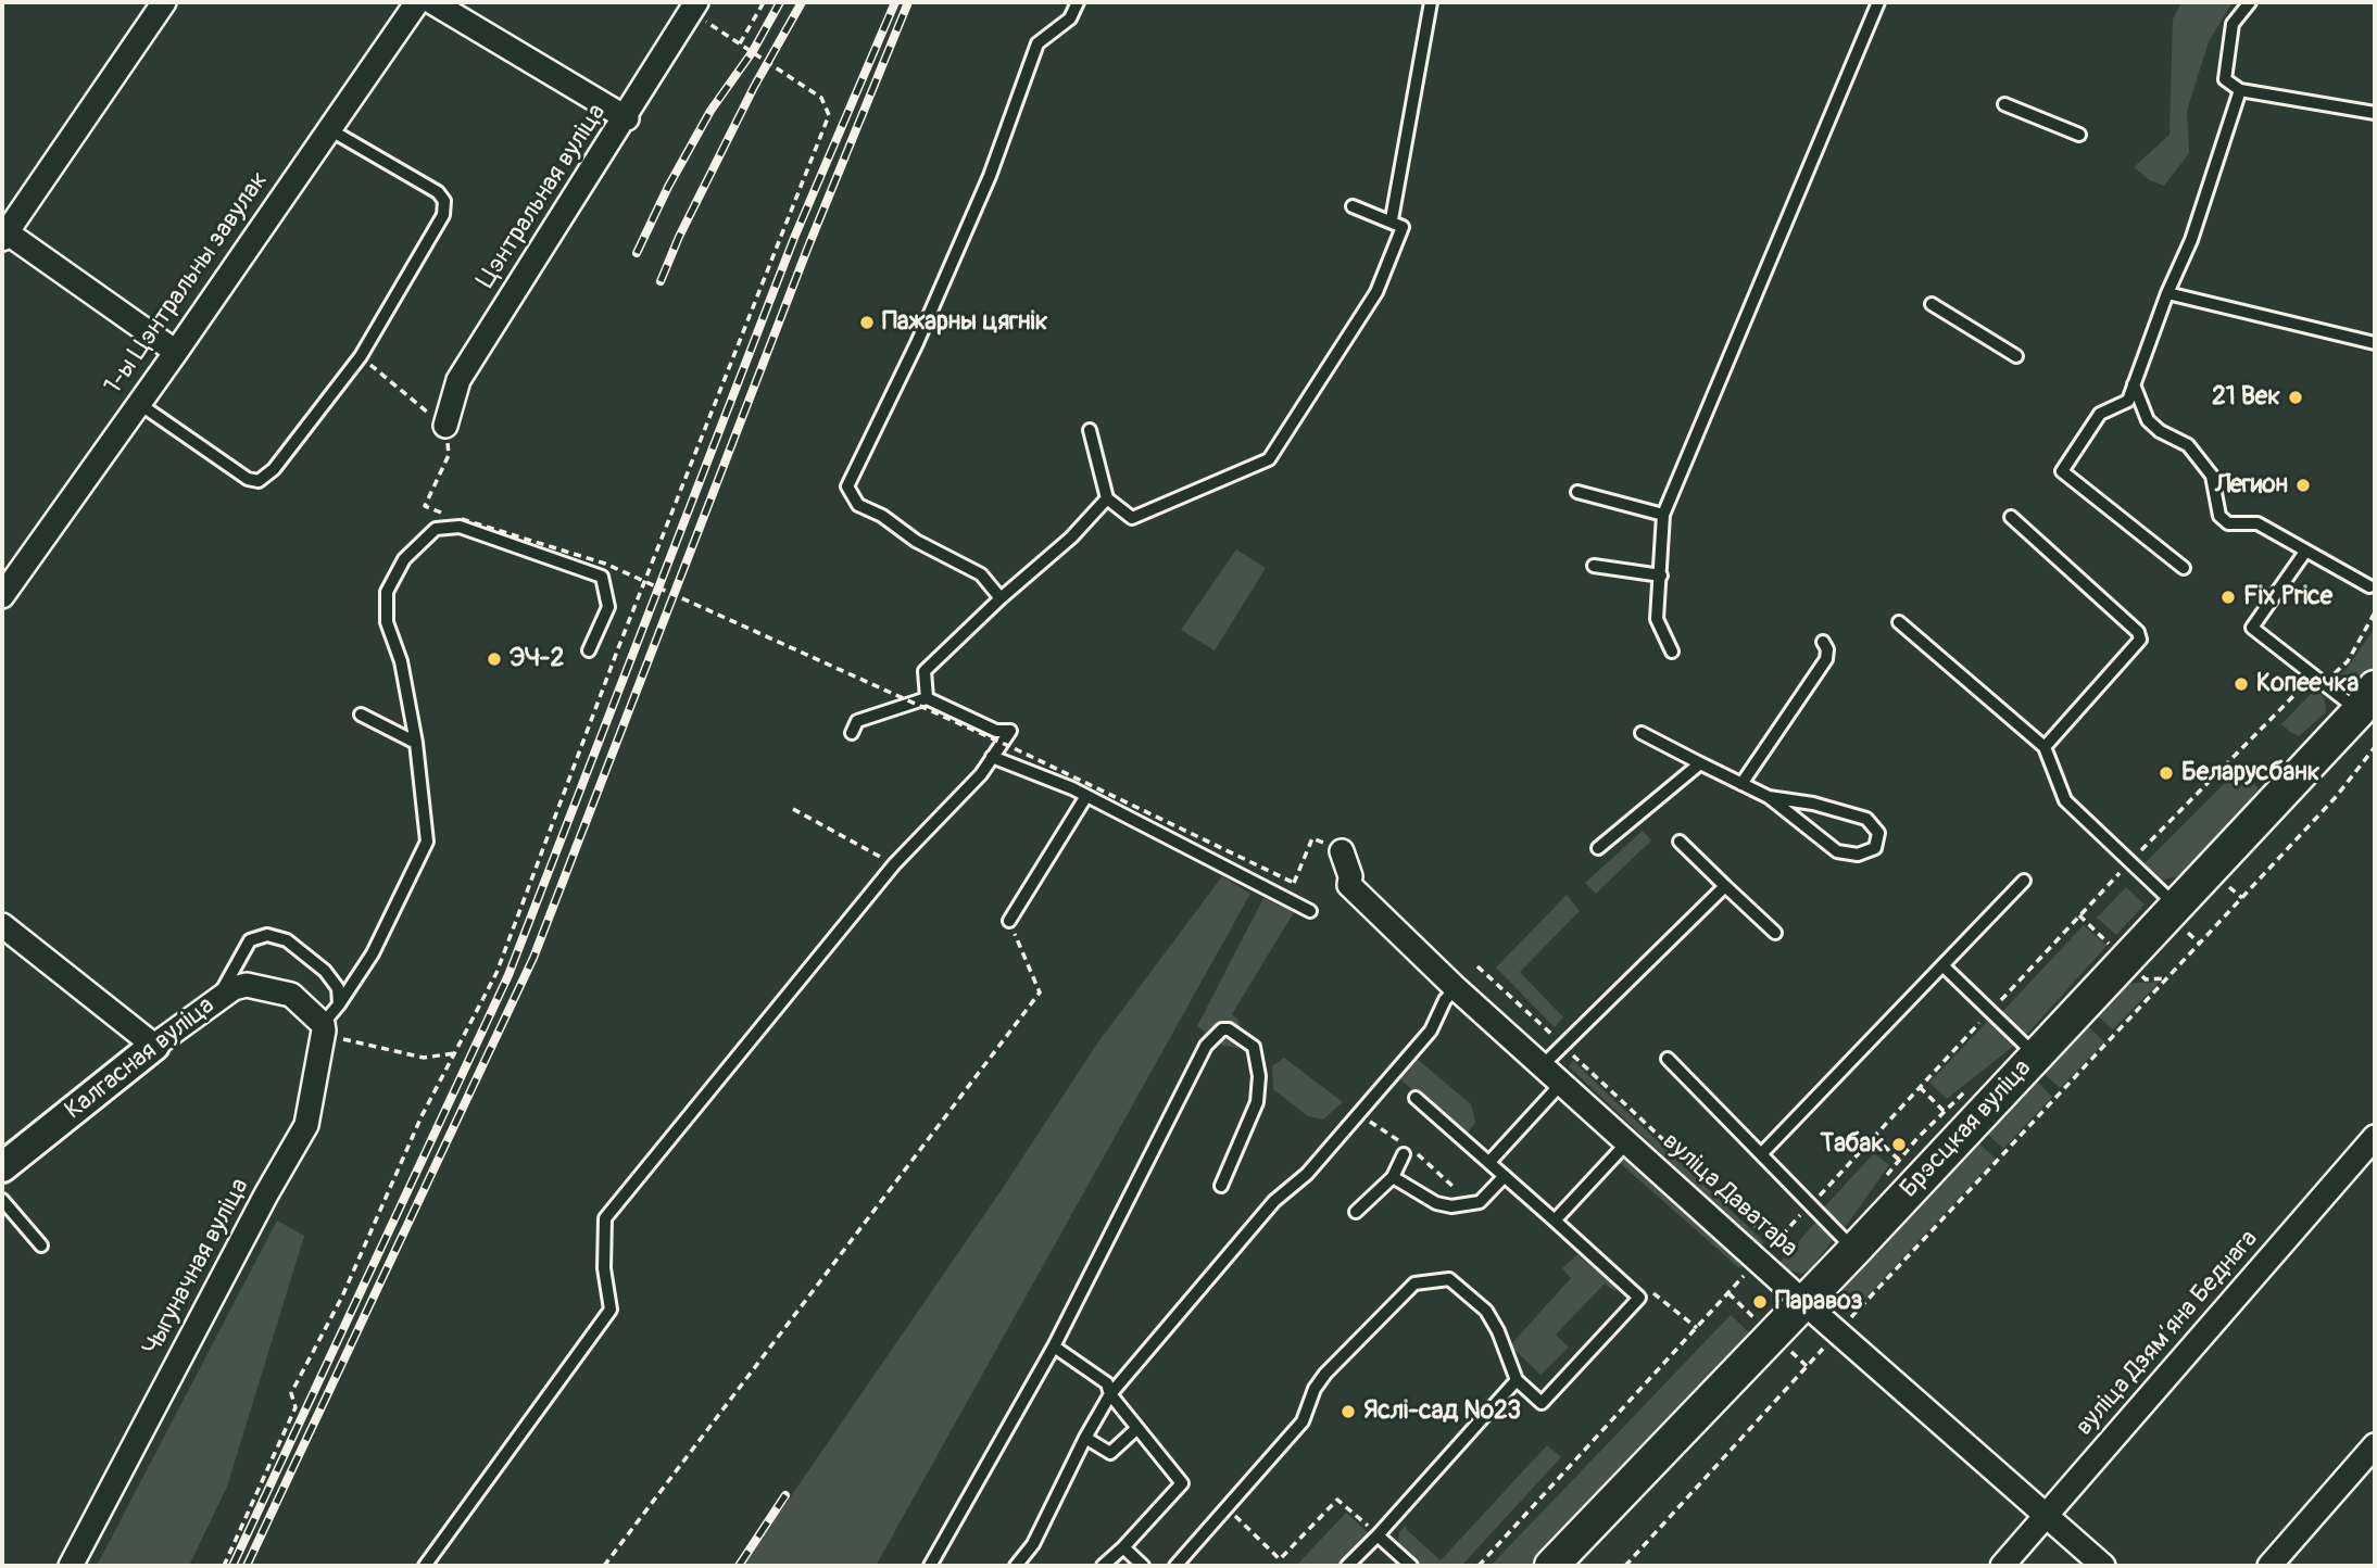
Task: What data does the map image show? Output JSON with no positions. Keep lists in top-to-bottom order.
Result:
{
  "streets": {
    "main road": ["Брэсцкая вуліца"],
    "street": [
      "Цэнтральная вуліца",
      "1-ы Цэнтральны завулак",
      "Калгасная вуліца",
      "вуліца Даватара",
      "Чыгуначная вуліца",
      "вуліца Дзямʼяна Беднага"
    ]
  },
  "crossings": [
    ["Калгасная вуліца", "Чыгуначная вуліца"],
    ["Брэсцкая вуліца", "вуліца Даватара"],
    ["вуліца Даватара", "вуліца Дзямʼяна Беднага"]
  ],
  "places": [
    "Пажарны цягнік",
    "21 Век",
    "Легион",
    "Fix Price",
    "ЭЧ-2",
    "Копеечка",
    "Беларусбанк",
    "Табак",
    "Паравоз",
    "Яслі-сад №23"
  ]
}
